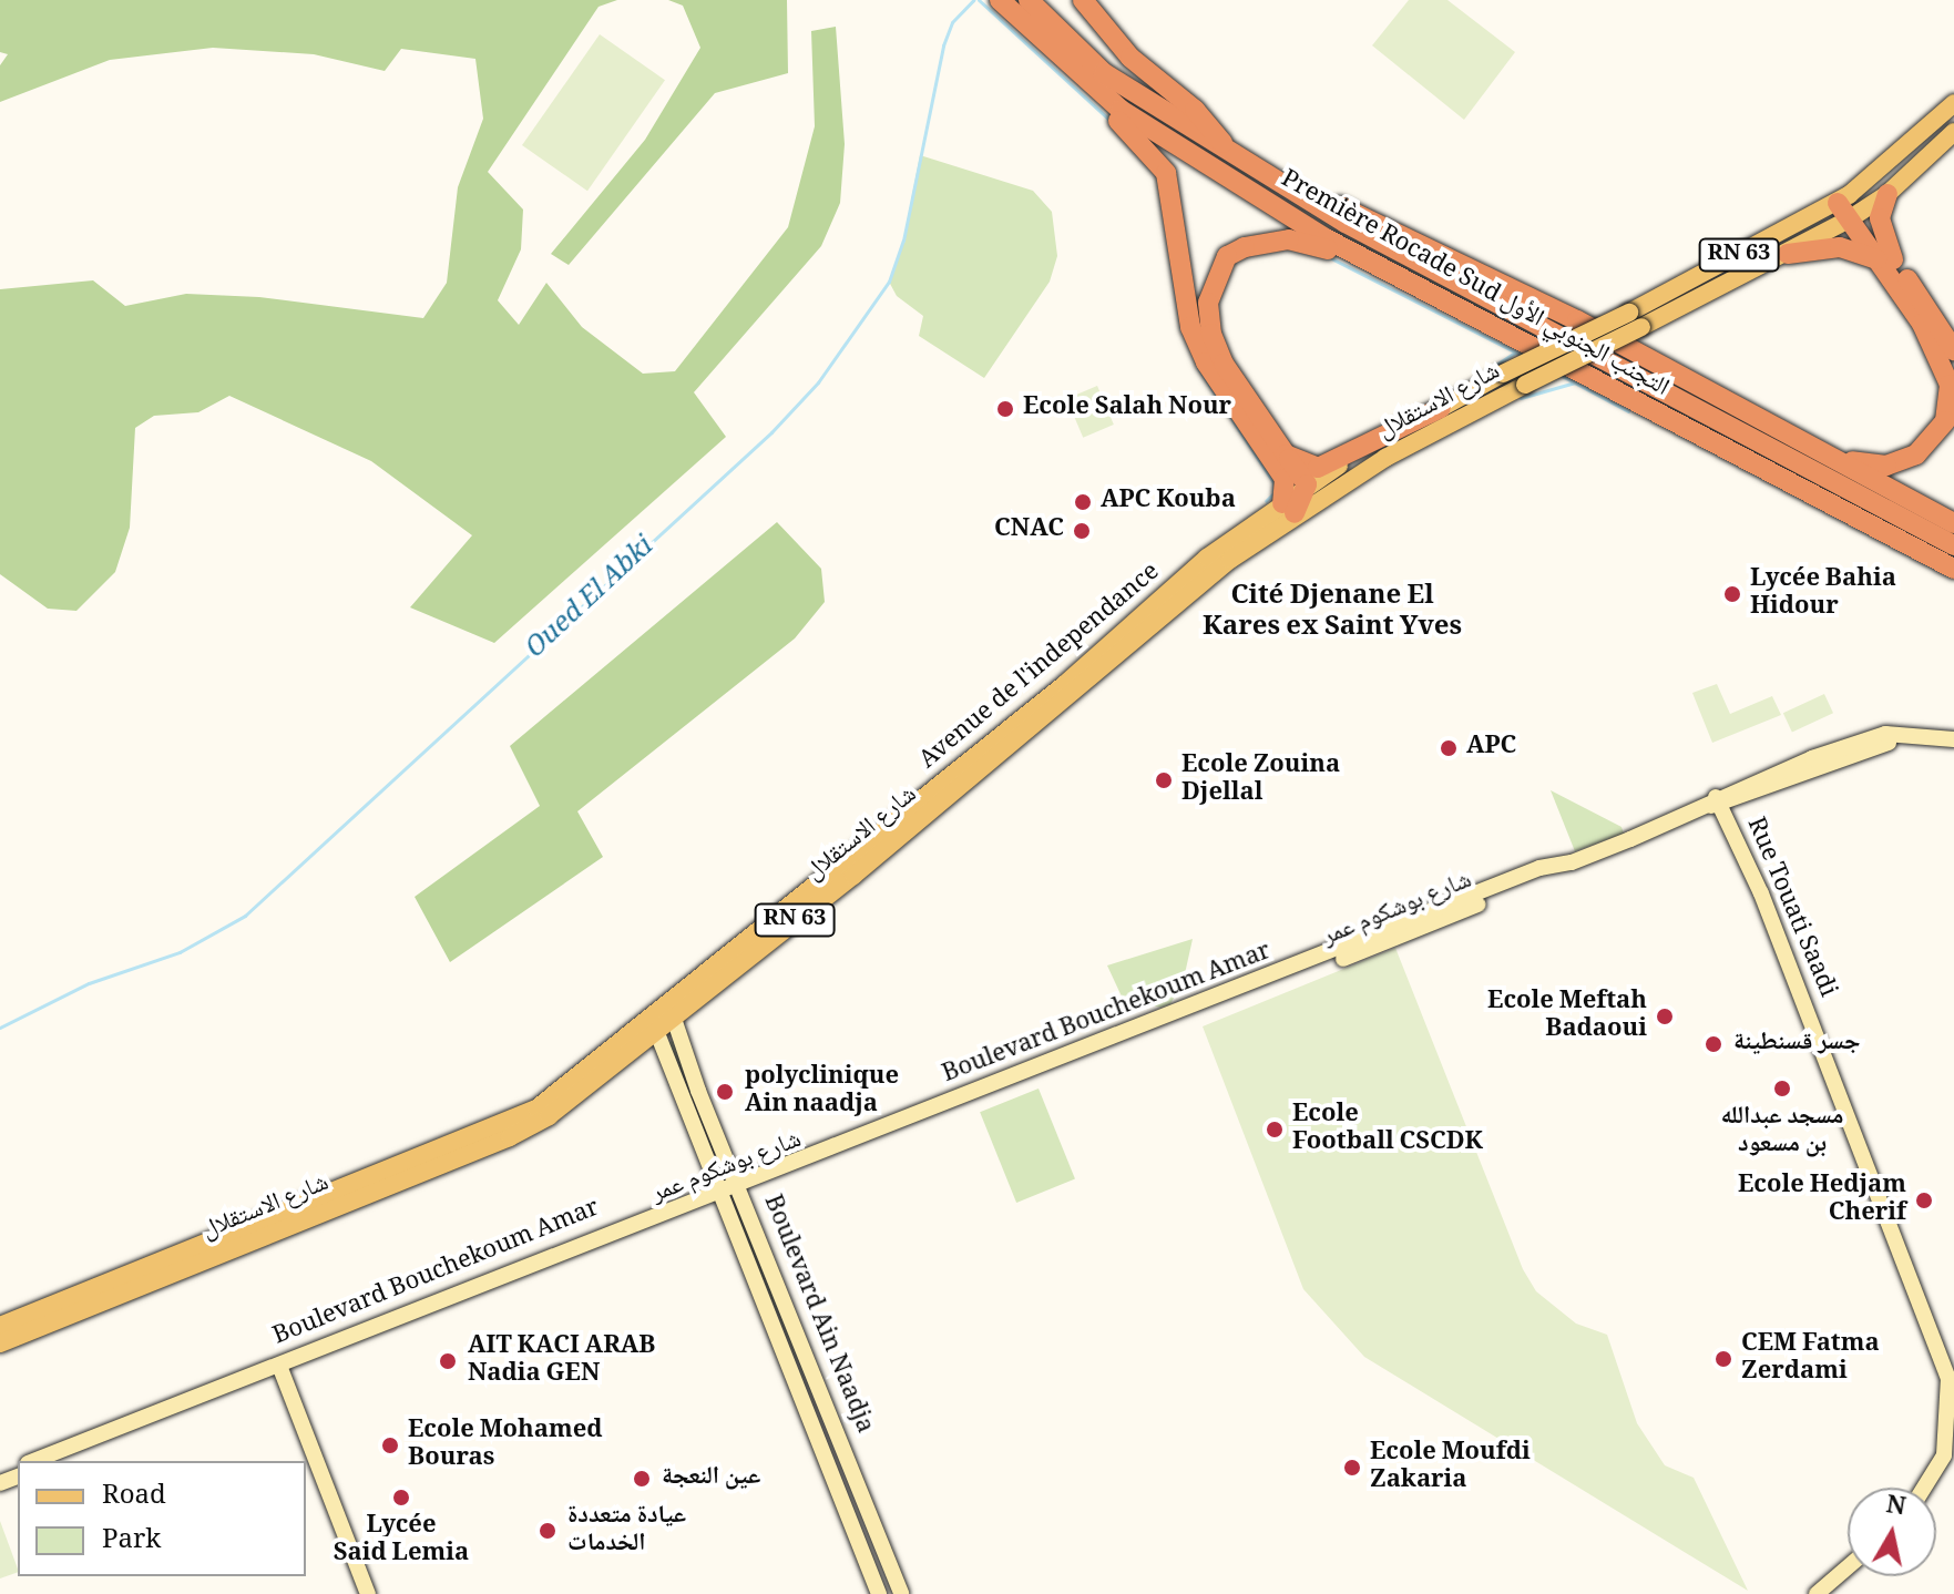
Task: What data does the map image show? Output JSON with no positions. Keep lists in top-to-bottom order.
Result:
{
  "streets": {
    "highway": ["Première Rocade Sud التجنب الجنوبي الأول"],
    "main road": ["RN 63", "شارع الاستقلال", "Avenue de l'independance"],
    "street": [
      "Rue Touati Saadi",
      "شارع بوشكوم عمر",
      "Boulevard Bouchekoum Amar",
      "Boulevard Ain Naadja"
    ]
  },
  "crossings": [
    ["RN 63", "شارع الاستقلال"],
    ["RN 63", "Boulevard Ain Naadja"],
    ["شارع الاستقلال", "Avenue de l'independance"],
    ["شارع الاستقلال", "Boulevard Ain Naadja"],
    ["Avenue de l'independance", "Boulevard Ain Naadja"],
    ["Rue Touati Saadi", "شارع بوشكوم عمر"],
    ["شارع بوشكوم عمر", "Boulevard Bouchekoum Amar"],
    ["شارع بوشكوم عمر", "Boulevard Ain Naadja"],
    ["Boulevard Bouchekoum Amar", "Boulevard Ain Naadja"]
  ],
  "districts": ["Cité Djenane El Kares ex Saint Yves"],
  "water": ["Oued El Abki"],
  "places": [
    "Ecole Salah Nour",
    "APC Kouba",
    "CNAC",
    "Lycée Bahia Hidour",
    "APC",
    "Ecole Zouina Djellal",
    "Ecole Meftah Badaoui",
    "جسر قسنطينة",
    "مسجد عبدالله بن مسعود",
    "polyclinique Ain naadja",
    "Ecole Football CSCDK",
    "Ecole Hedjam Cherif",
    "CEM Fatma Zerdami",
    "AIT KACI ARAB Nadia GEN",
    "Ecole Mohamed Bouras",
    "Ecole Moufdi Zakaria",
    "عين النعجة",
    "Lycée Said Lemia",
    "عيادة متعددة الخدمات"
  ],
  "legend": ["Road", "Park"],
  "north": "top"
}
